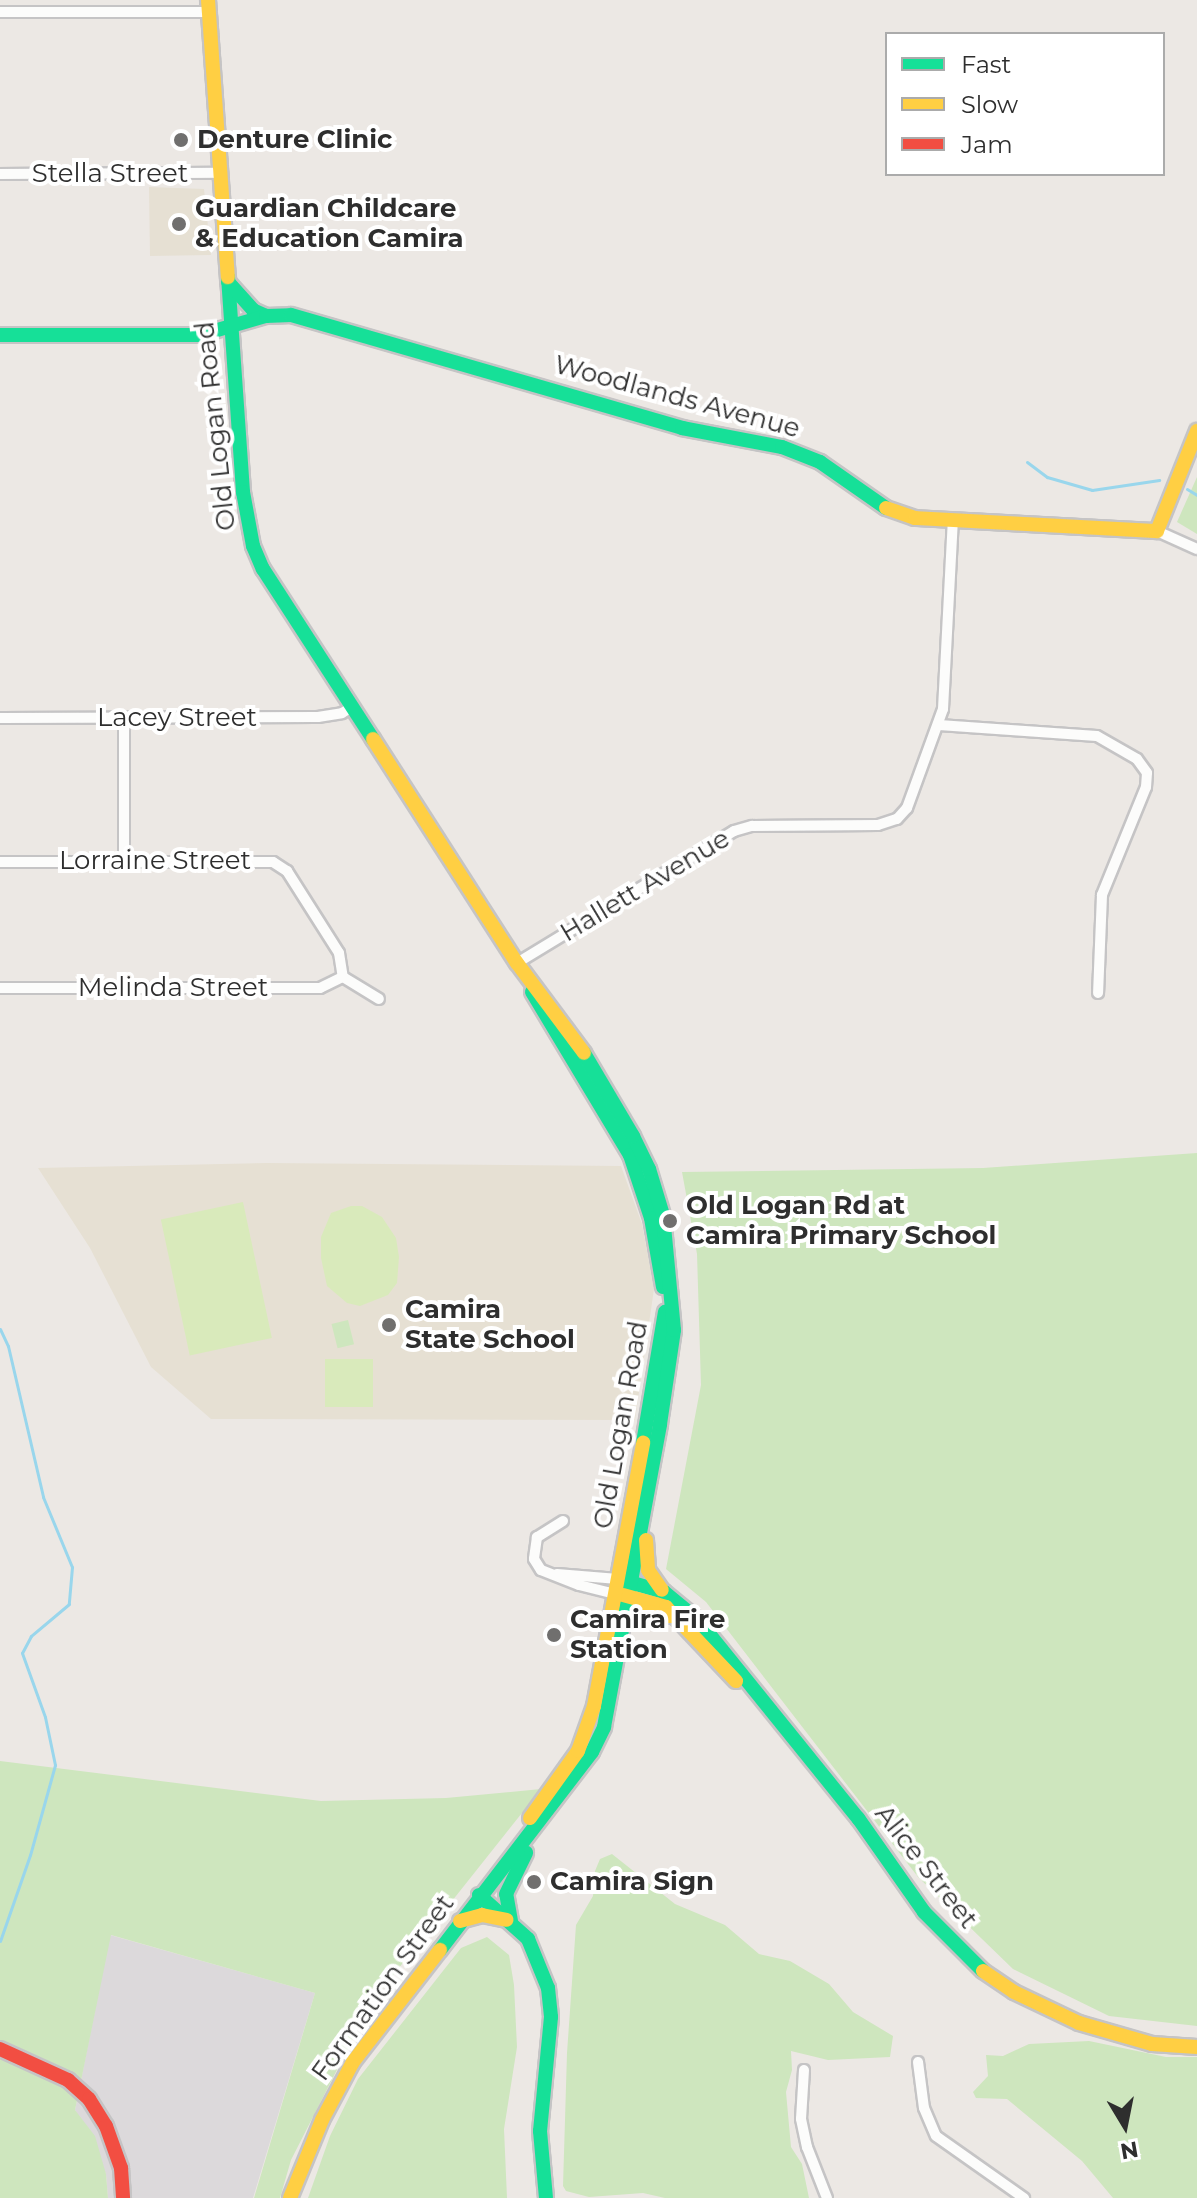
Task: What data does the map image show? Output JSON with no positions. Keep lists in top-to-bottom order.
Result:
{
  "streets": {
    "main road": [
      "Woodlands Avenue",
      "Old Logan Road",
      "Alice Street",
      "Formation Street"
    ],
    "street": [
      "Stella Street",
      "Lacey Street",
      "Lorraine Street",
      "Hallett Avenue",
      "Melinda Street"
    ]
  },
  "crossings": [
    ["Stella Street", "Old Logan Road"],
    ["Woodlands Avenue", "Old Logan Road"],
    ["Woodlands Avenue", "Hallett Avenue"],
    ["Old Logan Road", "Lacey Street"],
    ["Old Logan Road", "Hallett Avenue"],
    ["Old Logan Road", "Alice Street"],
    ["Old Logan Road", "Formation Street"],
    ["Lorraine Street", "Melinda Street"],
    ["Alice Street", "Formation Street"]
  ],
  "places": [
    "Denture Clinic",
    "Guardian Childcare & Education Camira",
    "Old Logan Rd at Camira Primary School",
    "Camira State School",
    "Camira Fire Station",
    "Camira Sign"
  ],
  "legend": ["Fast", "Slow", "Jam"],
  "north": "bottom"
}
